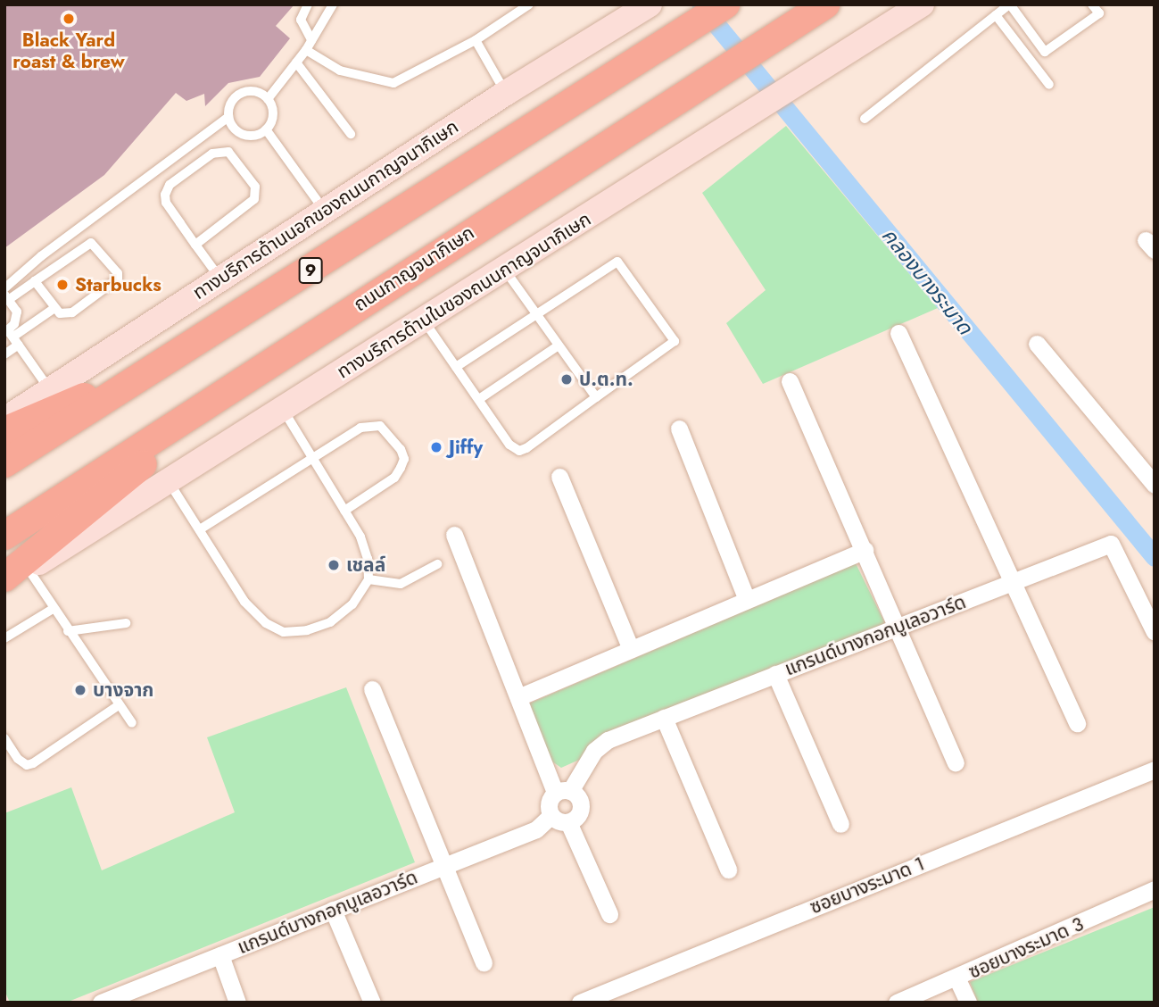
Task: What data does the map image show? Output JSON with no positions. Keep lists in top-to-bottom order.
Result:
{
  "streets": {
    "highway": ["ถนนกาญจนาภิเษก", "9"],
    "main road": ["ทางบริการด้านนอกของถนนกาญจนาภิเษก", "ทางบริการด้านในของถนนกาญจนาภิเษก"],
    "street": ["แกรนด์บางกอกบูเลอวาร์ด", "ซอยบางระมาด 1", "ซอยบางระมาด 3"]
  },
  "water": ["คลองบางระมาด"],
  "places": [
    "Black Yard roast & brew",
    "Starbucks",
    "ป.ต.ท.",
    "Jiffy",
    "เชลล์",
    "บางจาก"
  ]
}
